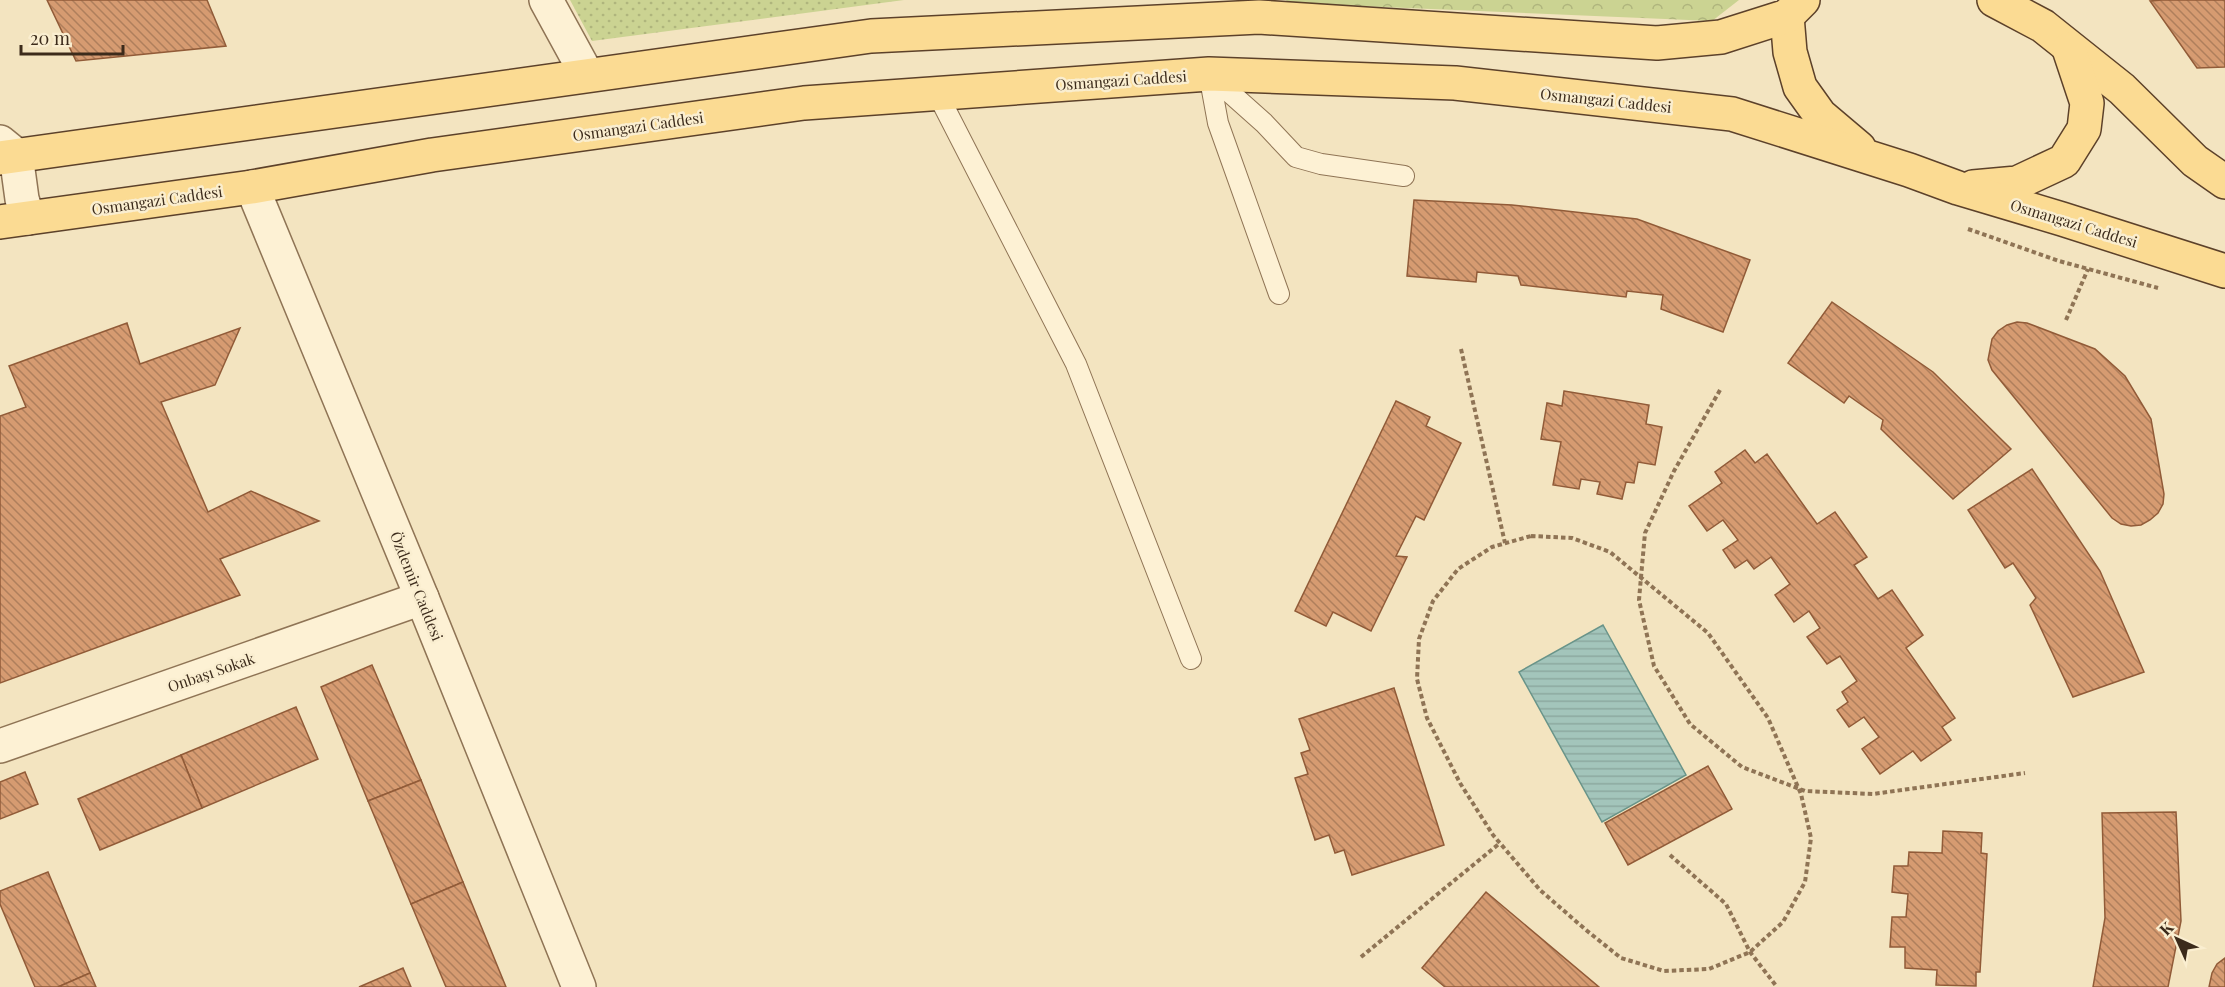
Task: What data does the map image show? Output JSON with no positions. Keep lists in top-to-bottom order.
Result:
{
  "streets": {
    "main road": ["Osmangazi Caddesi"],
    "street": ["Özdemir Caddesi", "Onbaşı Sokak"]
  },
  "crossings": [
    ["Osmangazi Caddesi", "Özdemir Caddesi"],
    ["Özdemir Caddesi", "Onbaşı Sokak"]
  ],
  "scale_bar": "20 m",
  "north": "top left"
}
